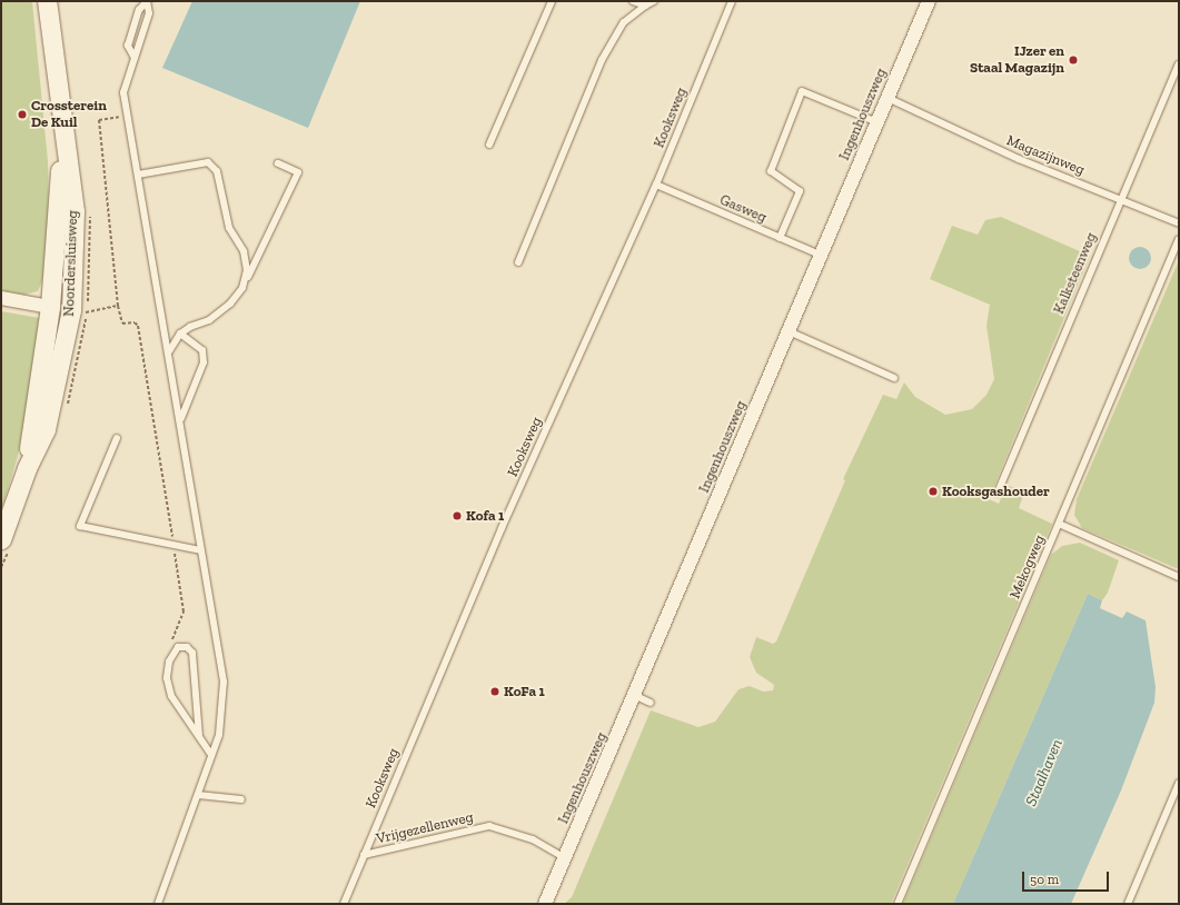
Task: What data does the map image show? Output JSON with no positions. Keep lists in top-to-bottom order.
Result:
{
  "streets": {
    "street": ["Ingenhouszweg", "Noordersluisweg"],
    "lane": [
      "Kooksweg",
      "Magazijnweg",
      "Gasweg",
      "Kalksteenweg",
      "Mekogweg",
      "Vrijgezellenweg"
    ]
  },
  "crossings": [
    ["Ingenhouszweg", "Magazijnweg"],
    ["Ingenhouszweg", "Gasweg"],
    ["Ingenhouszweg", "Vrijgezellenweg"],
    ["Kooksweg", "Gasweg"],
    ["Kooksweg", "Vrijgezellenweg"],
    ["Magazijnweg", "Kalksteenweg"]
  ],
  "water": ["Staalhaven"],
  "places": [
    "IJzer en Staal Magazijn",
    "Crossterein De Kuil",
    "Kooksgashouder",
    "Kofa 1",
    "KoFa 1"
  ],
  "scale_bar": "50 m"
}
